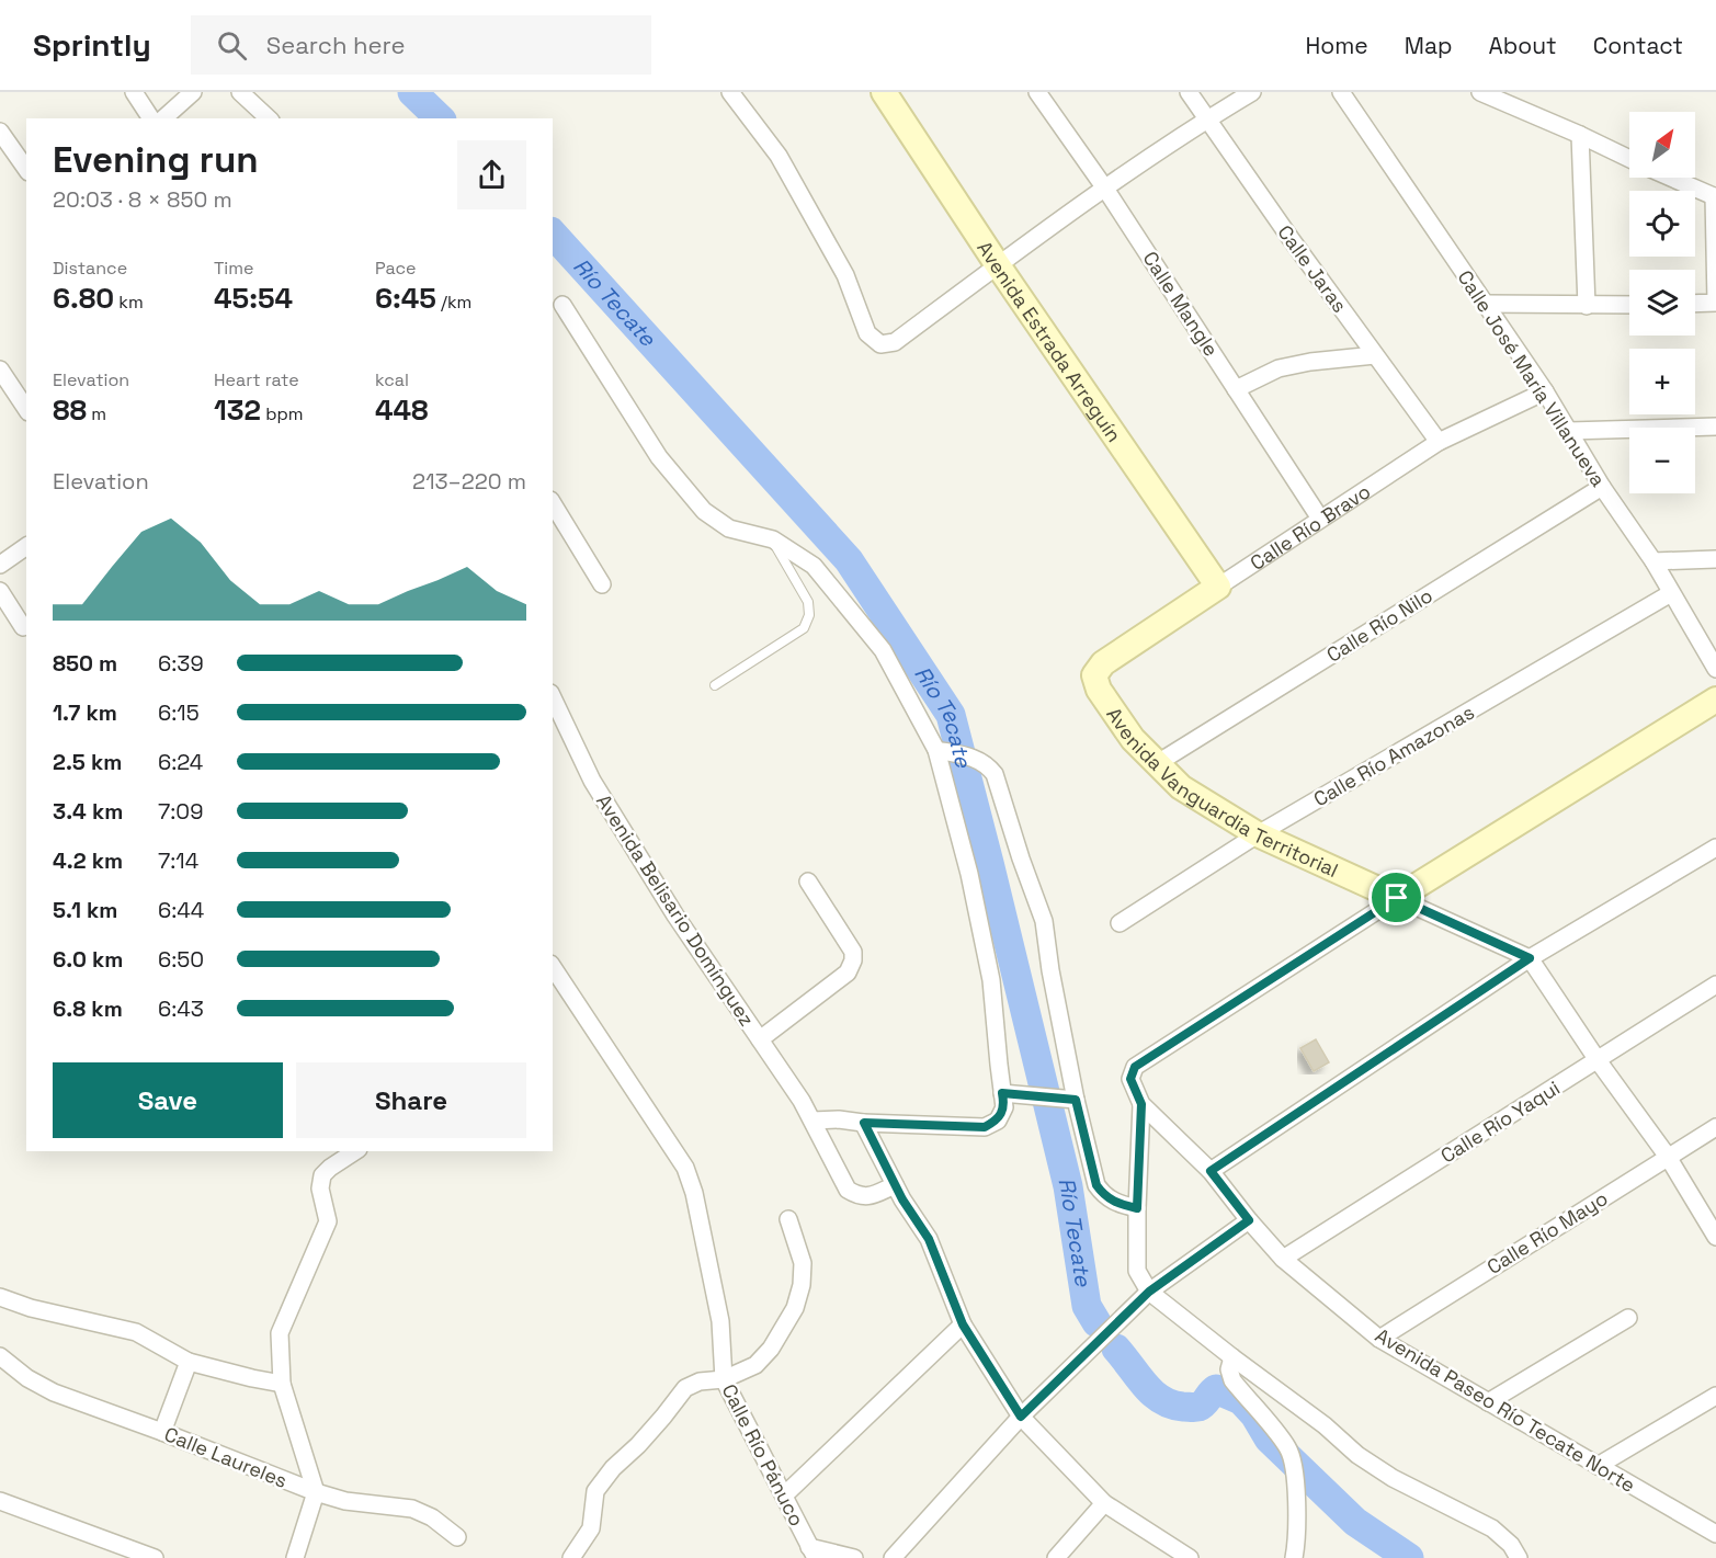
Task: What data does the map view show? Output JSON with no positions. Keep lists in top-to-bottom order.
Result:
{
  "streets": {
    "street": [
      "Calle Jaras",
      "Calle Mangle",
      "Avenida Estrada Arreguín",
      "Calle José María Villanueva",
      "Calle Río Bravo",
      "Calle Río Nilo",
      "Calle Río Amazonas",
      "Avenida Vanguardia Territorial",
      "Avenida Belisario Domínguez",
      "Calle Río Yaqui",
      "Calle Río Mayo",
      "Avenida Paseo Río Tecate Norte",
      "Calle Río Pánuco",
      "Calle Laureles"
    ]
  },
  "crossings": [
    ["Calle Jaras", "Calle Río Bravo"],
    ["Calle Mangle", "Calle Río Bravo"],
    ["Avenida Estrada Arreguín", "Calle Río Bravo"],
    ["Calle José María Villanueva", "Calle Río Bravo"],
    ["Calle José María Villanueva", "Calle Río Nilo"],
    ["Calle José María Villanueva", "Calle Río Amazonas"],
    ["Calle Río Bravo", "Avenida Vanguardia Territorial"],
    ["Calle Río Nilo", "Avenida Vanguardia Territorial"],
    ["Calle Río Amazonas", "Avenida Vanguardia Territorial"],
    ["Avenida Vanguardia Territorial", "Avenida Paseo Río Tecate Norte"],
    ["Calle Río Yaqui", "Avenida Paseo Río Tecate Norte"],
    ["Calle Río Mayo", "Avenida Paseo Río Tecate Norte"]
  ],
  "water": ["Río Tecate"],
  "north": "top right",
  "page": {
    "header": "Sprintly",
    "search": "Search here",
    "nav": [
      "Home",
      "Map",
      "About",
      "Contact"
    ],
    "map_buttons": ["+", "−"],
    "heading": ["Evening run", "20:03 · 8 × 850 m"],
    "stats": [
      ["Distance", "6.80 km"],
      ["Time", "45:54"],
      ["Pace", "6:45 /km"],
      ["Elevation", "88 m"],
      ["Heart rate", "132 bpm"],
      ["kcal", "448"]
    ],
    "chart": ["Elevation", "213–220 m"],
    "list": [
      {
        "name": "850 m",
        "note": "6:39"
      },
      {
        "name": "1.7 km",
        "note": "6:15"
      },
      {
        "name": "2.5 km",
        "note": "6:24"
      },
      {
        "name": "3.4 km",
        "note": "7:09"
      },
      {
        "name": "4.2 km",
        "note": "7:14"
      },
      {
        "name": "5.1 km",
        "note": "6:44"
      },
      {
        "name": "6.0 km",
        "note": "6:50"
      },
      {
        "name": "6.8 km",
        "note": "6:43"
      }
    ],
    "buttons": ["Save", "Share"]
  }
}
